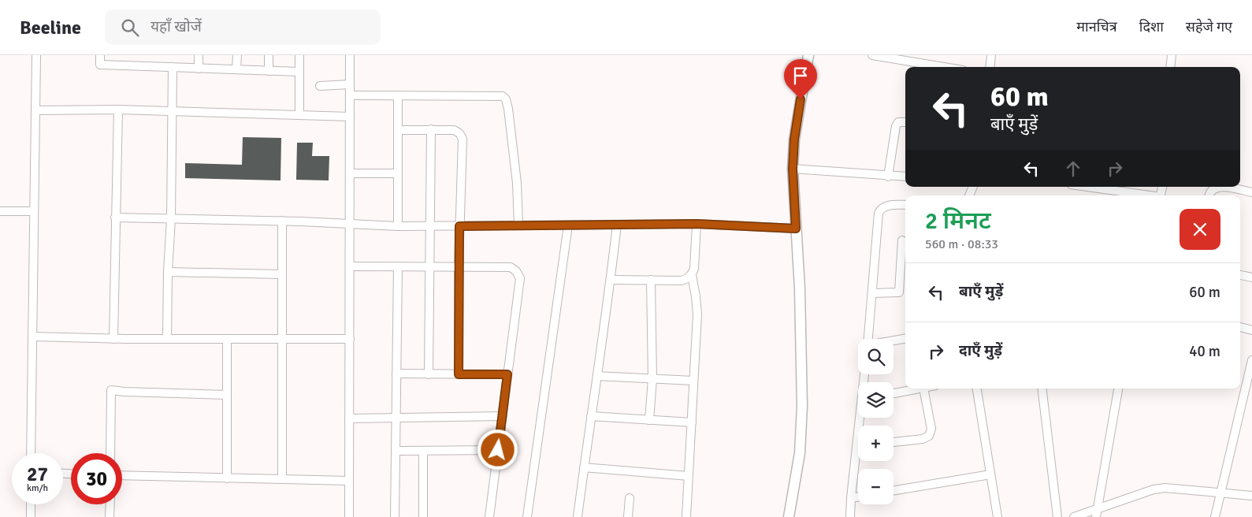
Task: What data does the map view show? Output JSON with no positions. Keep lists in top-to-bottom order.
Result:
{
  "page": {
    "header": "Beeline",
    "search": "यहाँ खोजें",
    "nav": ["मानचित्र", "दिशा", "सहेजे गए"],
    "turn": ["60 m", "बाएँ मुड़ें"],
    "heading": ["2 मिनट", "560 m · 08:33"],
    "list": [
      {
        "name": "बाएँ मुड़ें",
        "value": "60 m"
      },
      {
        "name": "दाएँ मुड़ें",
        "value": "40 m"
      }
    ],
    "map_buttons": ["+", "−"],
    "speed": "27 km/h",
    "limit": "30"
  }
}
